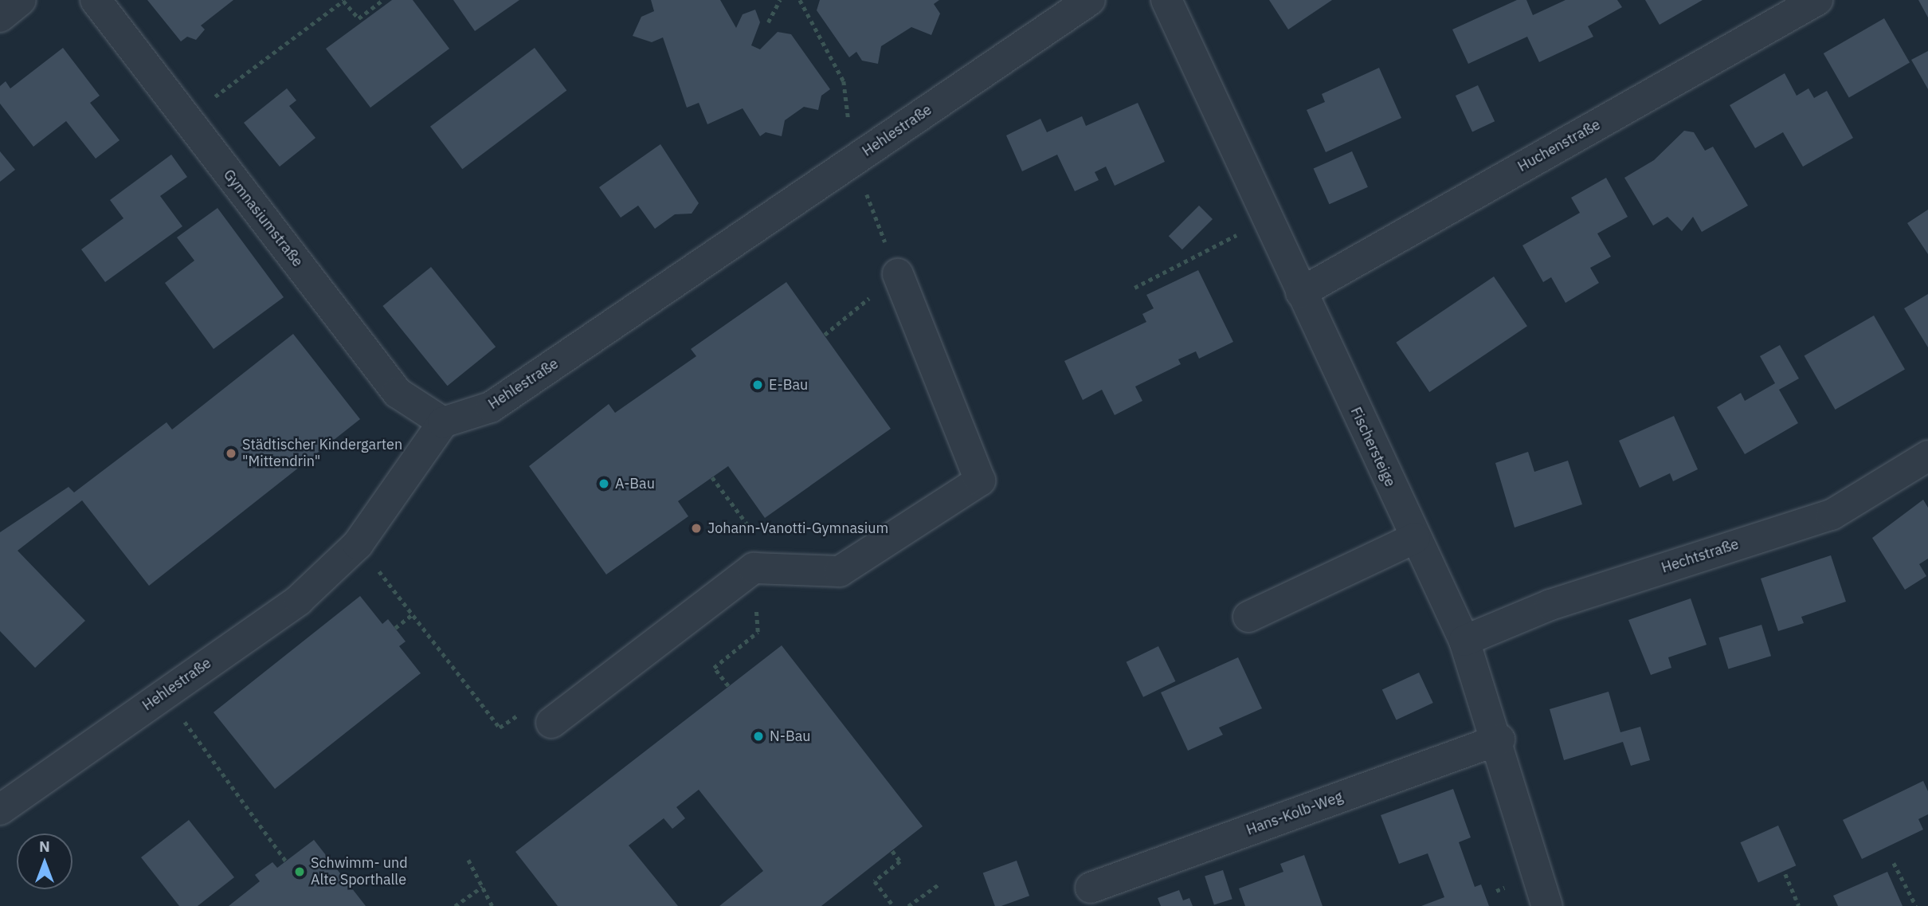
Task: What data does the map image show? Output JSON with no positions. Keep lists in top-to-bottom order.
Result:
{
  "streets": {
    "street": [
      "Hehlestraße",
      "Huchenstraße",
      "Gymnasiumstraße",
      "Fischersteige",
      "Hechtstraße",
      "Hans-Kolb-Weg"
    ]
  },
  "crossings": [
    ["Hehlestraße", "Gymnasiumstraße"],
    ["Huchenstraße", "Fischersteige"],
    ["Fischersteige", "Hechtstraße"],
    ["Fischersteige", "Hans-Kolb-Weg"]
  ],
  "places": [
    "E-Bau",
    "Städtischer Kindergarten \"Mittendrin\"",
    "A-Bau",
    "Johann-Vanotti-Gymnasium",
    "N-Bau",
    "Schwimm- und Alte Sporthalle"
  ],
  "north": "top"
}
